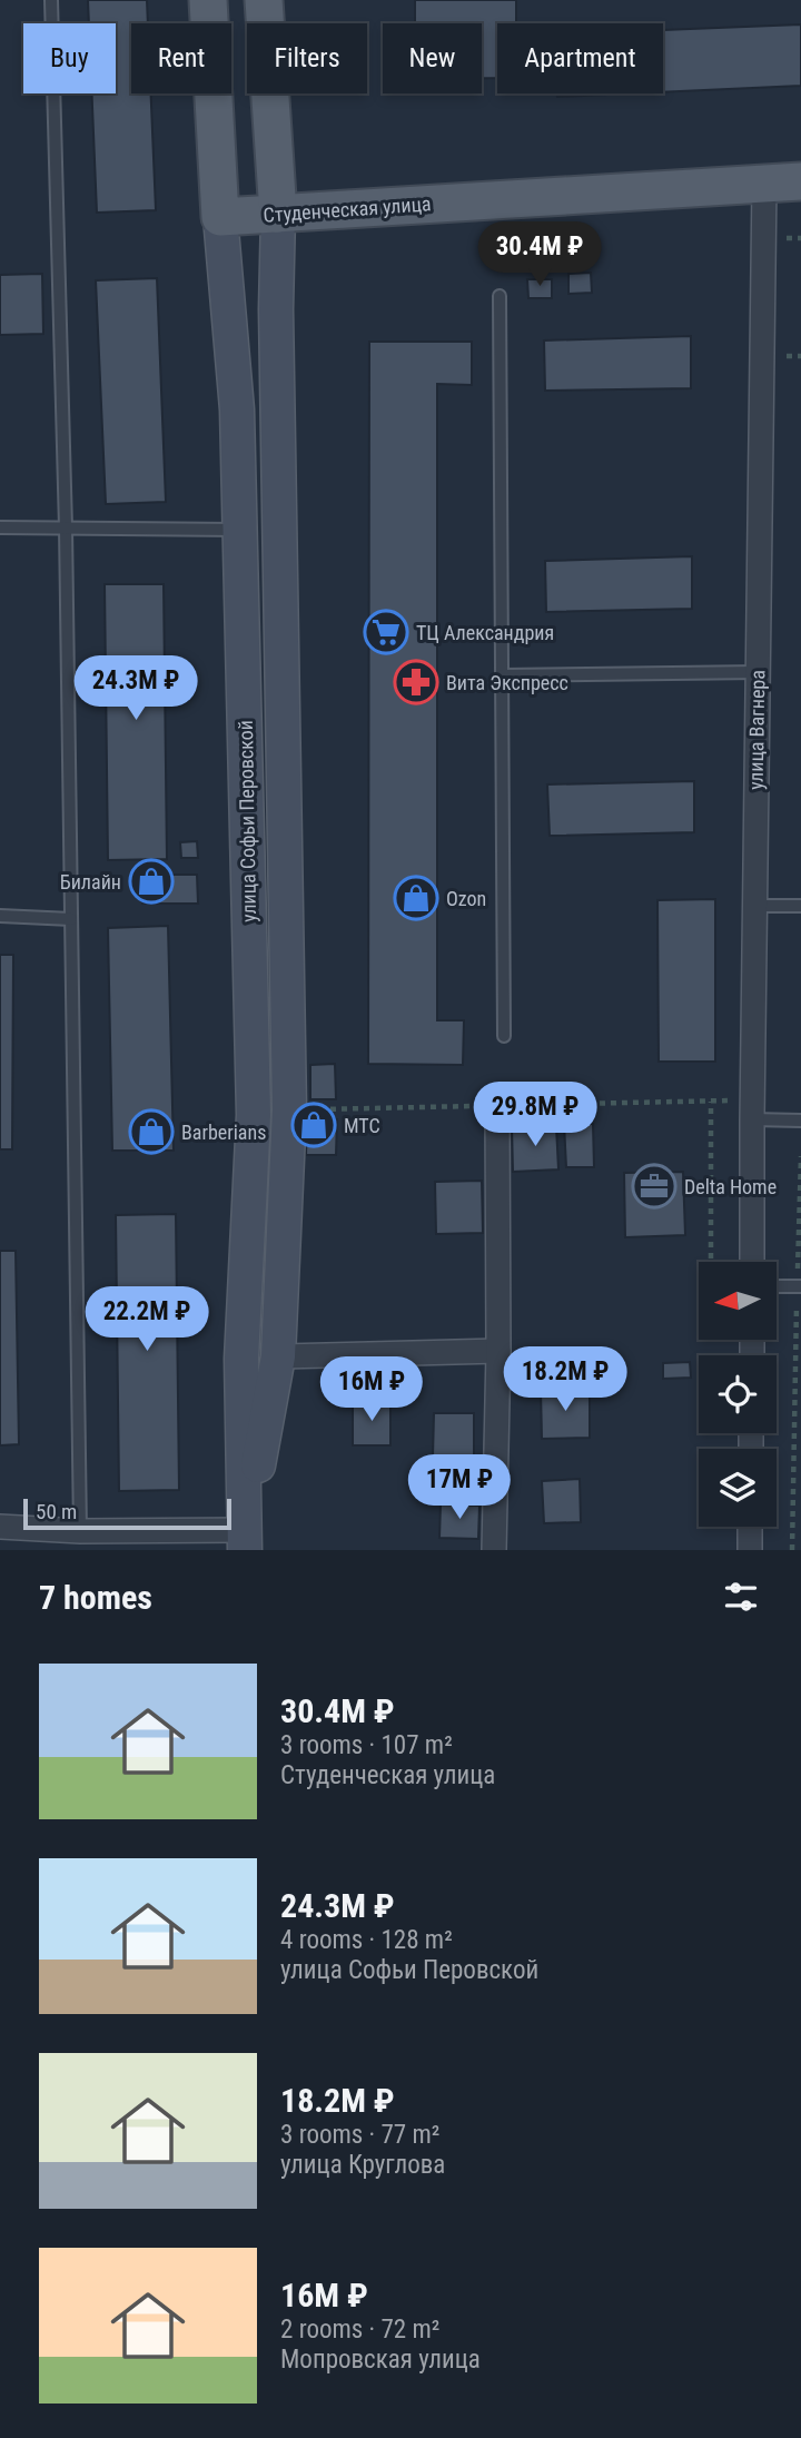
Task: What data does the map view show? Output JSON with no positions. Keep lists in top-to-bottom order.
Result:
{
  "streets": {
    "main road": ["Студенческая улица", "улица Софьи Перовской"],
    "street": ["улица Вагнера"]
  },
  "crossings": [
    ["Студенческая улица", "улица Вагнера"],
    ["Студенческая улица", "улица Софьи Перовской"]
  ],
  "places": {
    "supermarket": ["ТЦ Александрия"],
    "pharmacy": ["Вита Экспресс"],
    "shop": [
      "Билайн",
      "Ozon",
      "МТС",
      "Barberians"
    ],
    "office": ["Delta Home"]
  },
  "scale_bar": "50 m",
  "north": "left",
  "page": {
    "chip": [
      "Buy",
      "Rent",
      "Filters",
      "New",
      "Apartment"
    ],
    "price": [
      "30.4M ₽",
      "24.3M ₽",
      "29.8M ₽",
      "22.2M ₽",
      "18.2M ₽",
      "16M ₽",
      "17M ₽"
    ],
    "scale": "50 m",
    "heading": "7 homes",
    "list": [
      {
        "name": "30.4M ₽",
        "note": "3 rooms · 107 m² · Студенческая улица"
      },
      {
        "name": "24.3M ₽",
        "note": "4 rooms · 128 m² · улица Софьи Перовской"
      },
      {
        "name": "18.2M ₽",
        "note": "3 rooms · 77 m² · улица Круглова"
      },
      {
        "name": "16M ₽",
        "note": "2 rooms · 72 m² · Мопровская улица"
      }
    ]
  }
}
